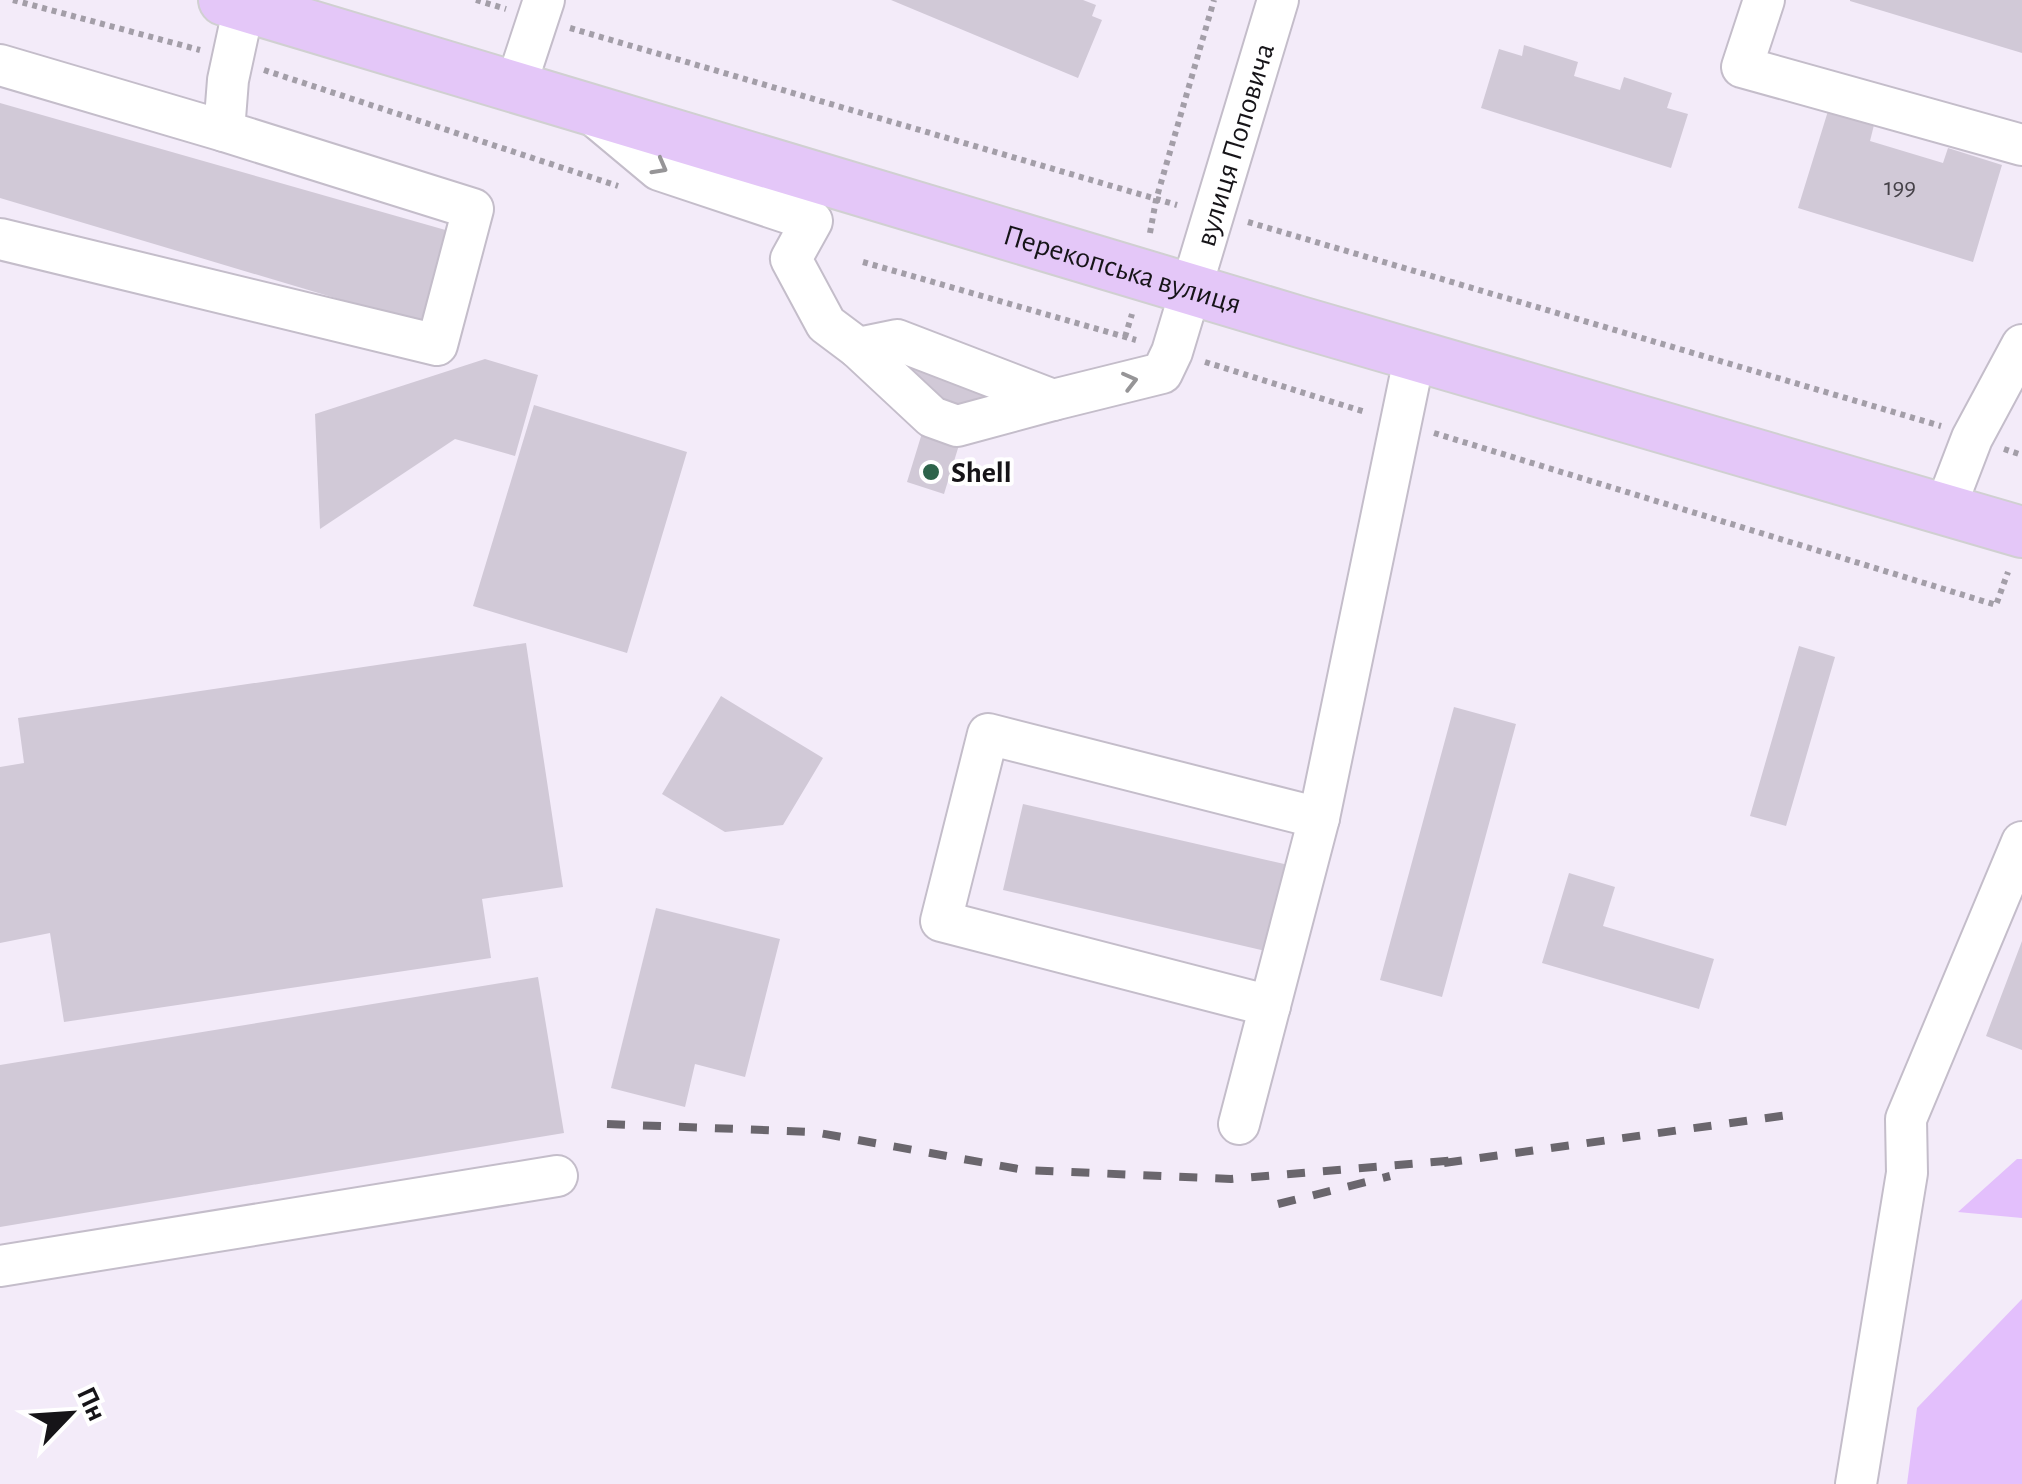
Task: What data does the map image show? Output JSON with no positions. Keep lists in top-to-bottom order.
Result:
{
  "streets": {
    "main road": ["Перекопська вулиця"],
    "street": ["вулиця Поповича"]
  },
  "crossings": [
    ["вулиця Поповича", "Перекопська вулиця"]
  ],
  "places": ["Shell"],
  "house_numbers": ["199"],
  "north": "top right"
}
